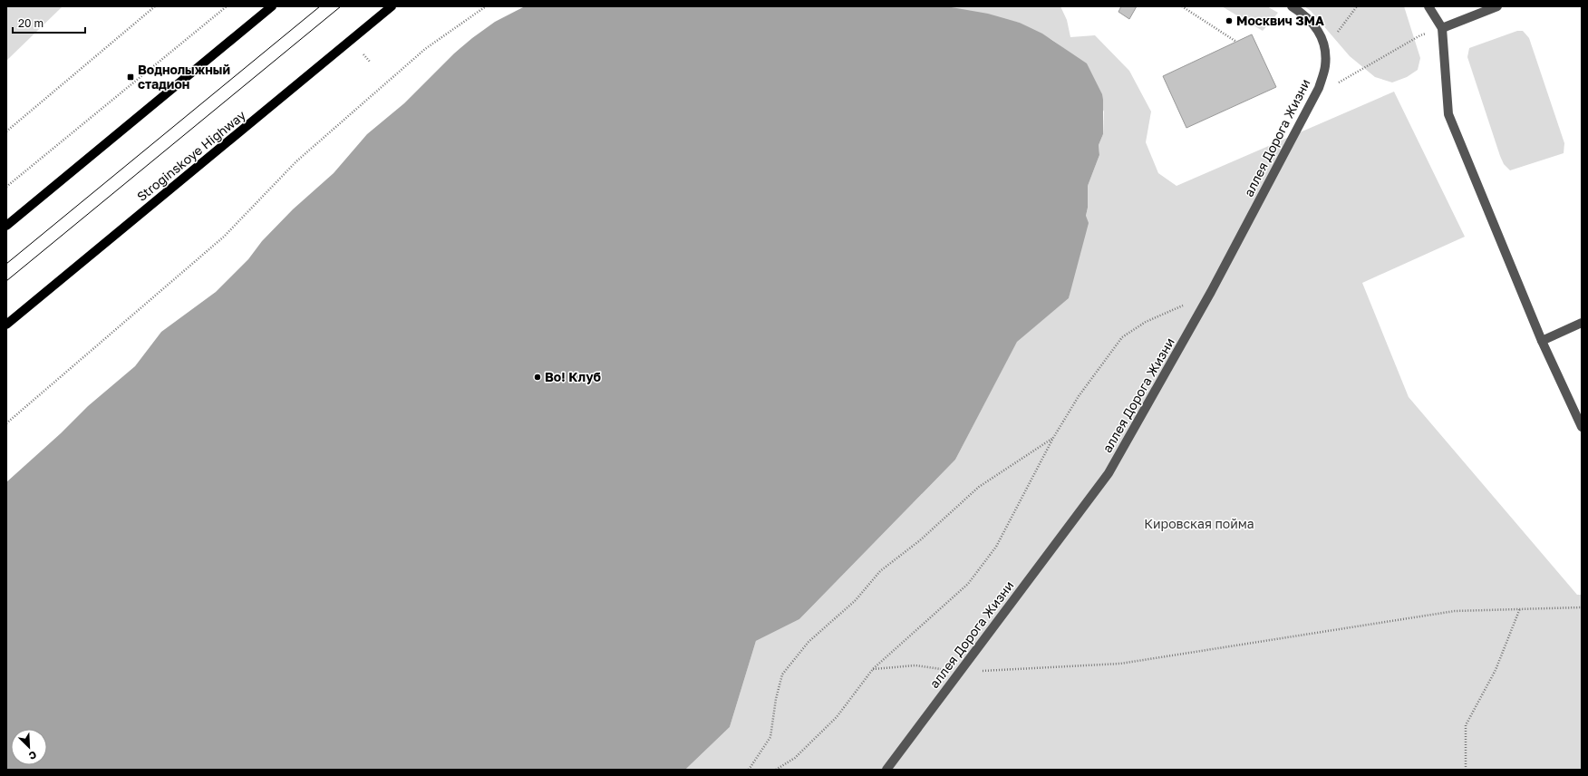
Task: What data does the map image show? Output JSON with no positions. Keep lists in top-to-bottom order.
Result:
{
  "streets": {
    "main road": ["Stroginskoye Highway"],
    "street": ["аллея Дорога Жизни"]
  },
  "parks": ["Кировская пойма"],
  "places": {
    "other": ["Москвич ЗМА", "Во! Клуб"],
    "transit": ["Воднолыжный стадион"]
  },
  "scale_bar": "20 m",
  "north": "bottom right"
}
